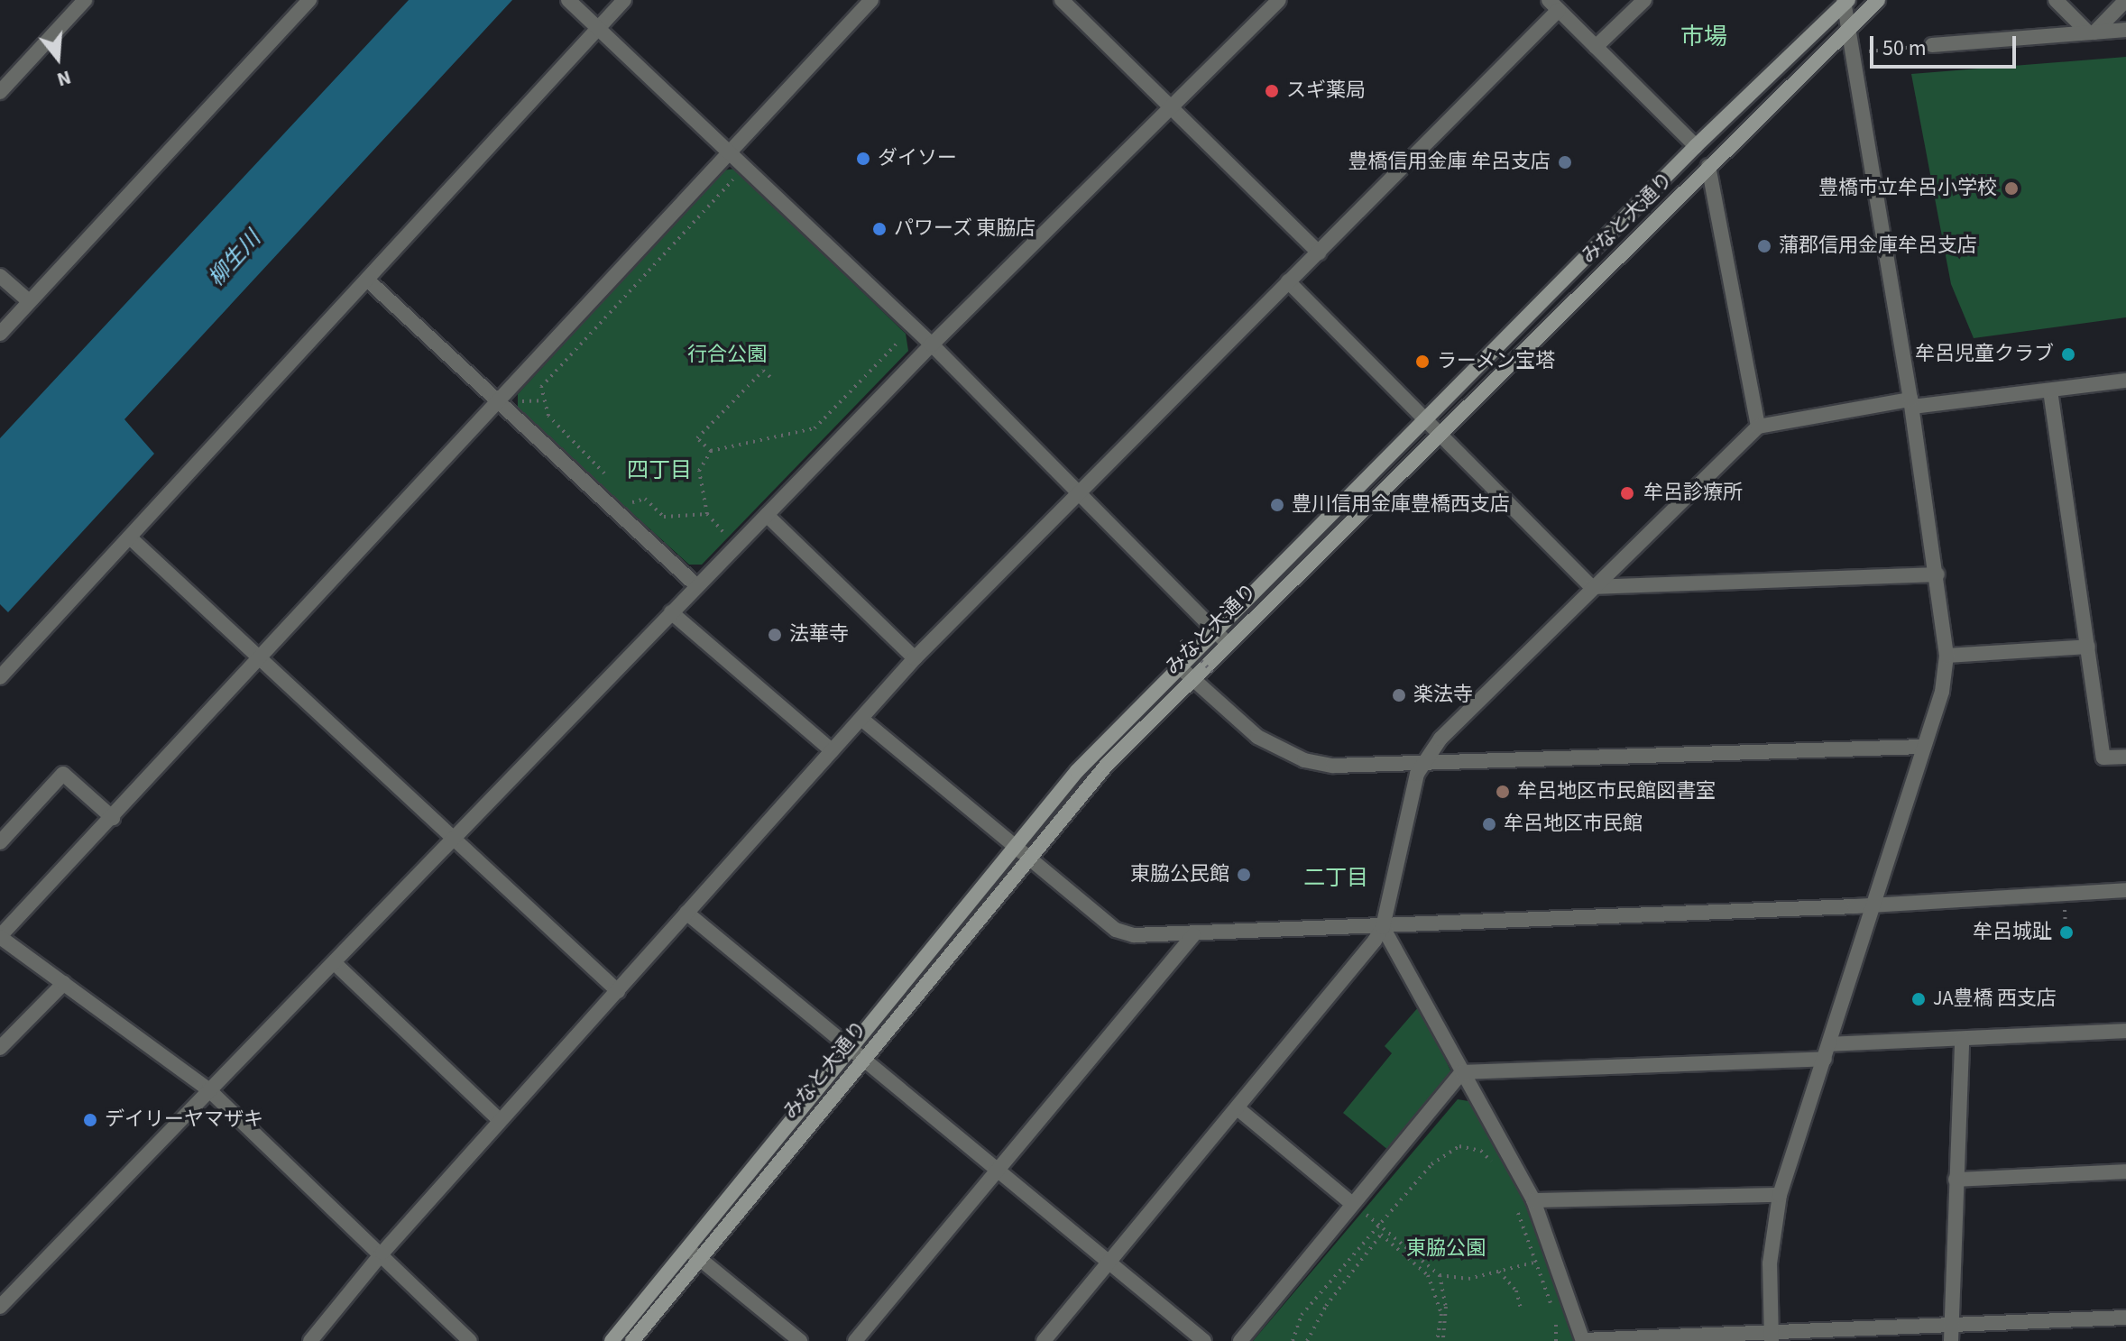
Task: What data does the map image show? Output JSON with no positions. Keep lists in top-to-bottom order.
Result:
{
  "streets": {
    "main road": ["みなと大通り"]
  },
  "districts": ["市場", "四丁目", "二丁目"],
  "water": ["柳生川"],
  "parks": ["行合公園", "東脇公園"],
  "places": [
    "スギ薬局",
    "ダイソー",
    "豊橋信用金庫 牟呂支店",
    "豊橋市立牟呂小学校",
    "パワーズ 東脇店",
    "蒲郡信用金庫牟呂支店",
    "牟呂児童クラブ",
    "ラーメン宝塔",
    "牟呂診療所",
    "豊川信用金庫豊橋西支店",
    "法華寺",
    "楽法寺",
    "牟呂地区市民館図書室",
    "牟呂地区市民館",
    "東脇公民館",
    "牟呂城趾",
    "JA豊橋 西支店",
    "デイリーヤマザキ"
  ],
  "scale_bar": "50 m",
  "north": "bottom"
}
